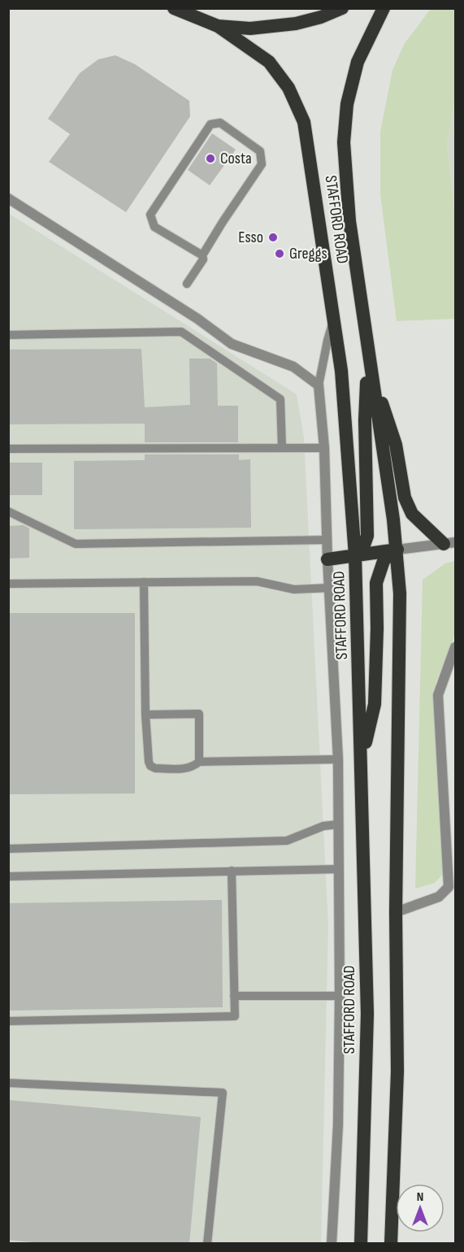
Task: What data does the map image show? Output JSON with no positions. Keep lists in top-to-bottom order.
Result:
{
  "streets": {
    "highway": ["STAFFORD ROAD"]
  },
  "places": ["Costa", "Esso", "Greggs"],
  "north": "top"
}
